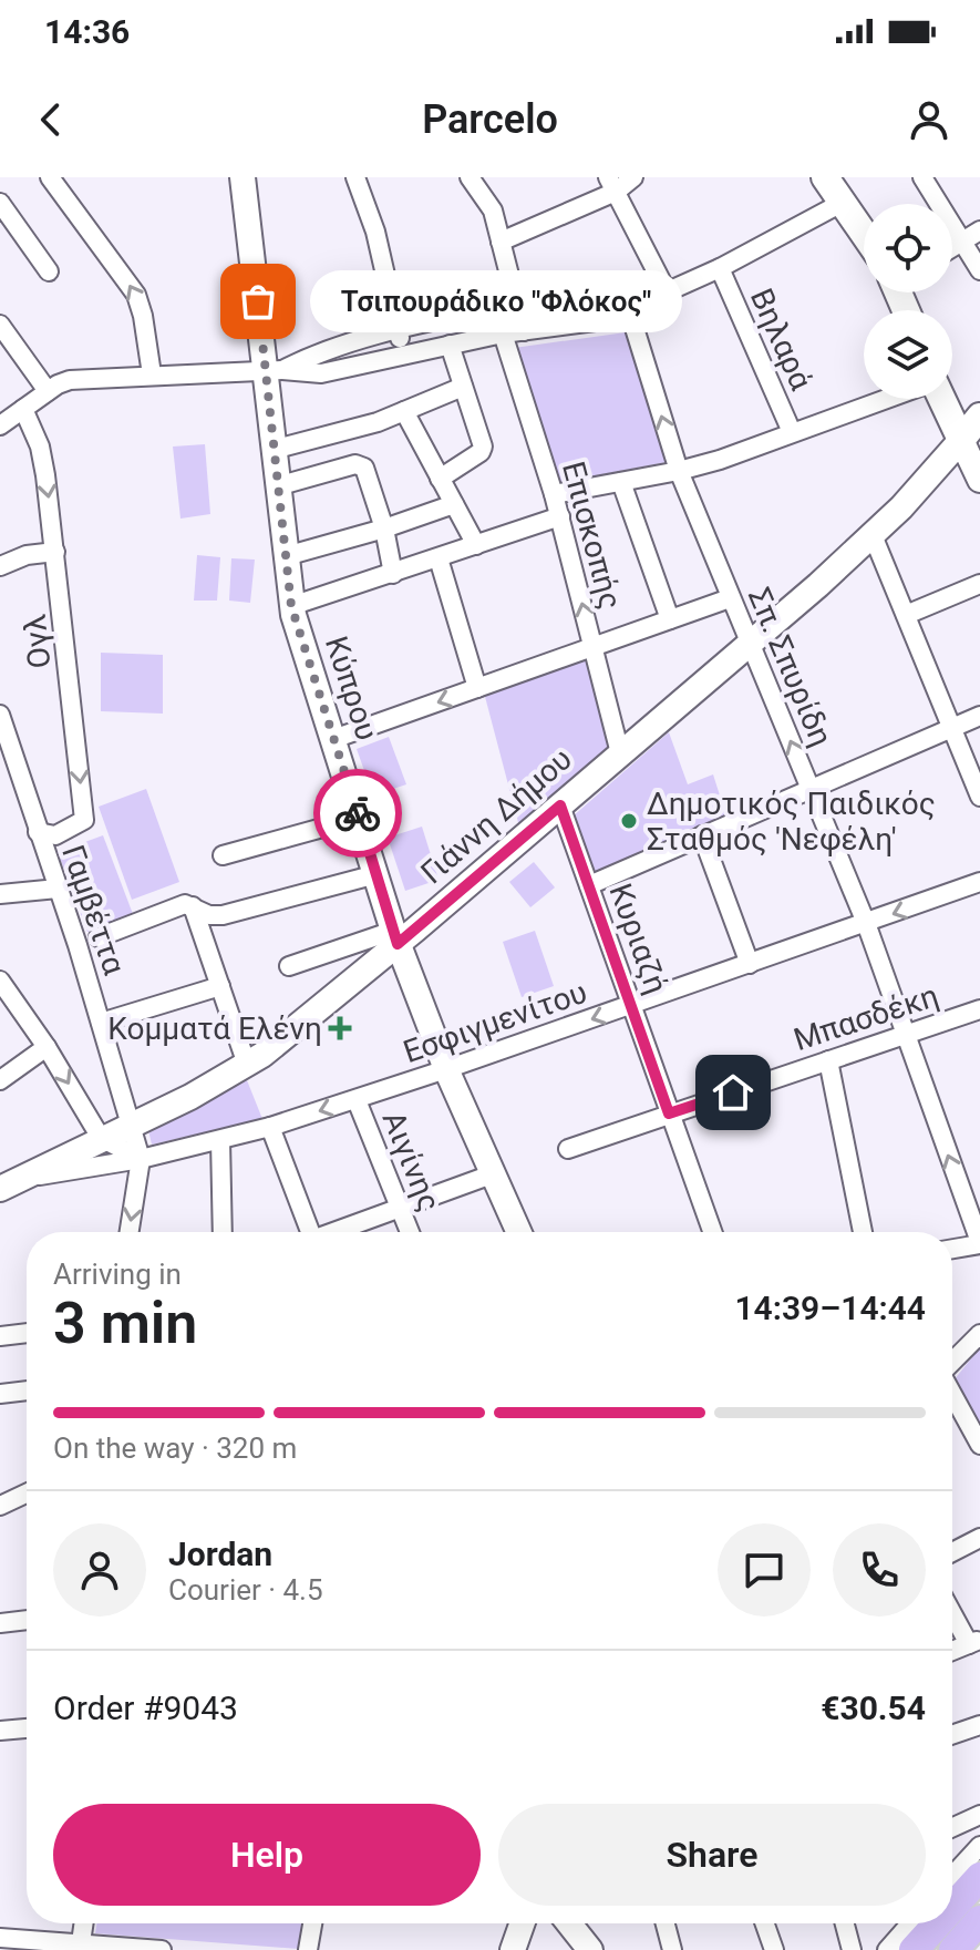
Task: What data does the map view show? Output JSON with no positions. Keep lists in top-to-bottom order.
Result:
{
  "streets": {
    "main road": ["Γιάννη Δήμου"],
    "street": [
      "Βηλαρά",
      "Επισκοπής",
      "Ογλ",
      "Σπ. Σπυρίδη",
      "Κύπρου",
      "Γαμβέττα",
      "Κυριαζή",
      "Μπασδέκη",
      "Εσφιγμενίτου",
      "Αιγίνης"
    ]
  },
  "crossings": [
    ["Επισκοπής", "Γιάννη Δήμου"],
    ["Ογλ", "Γαμβέττα"],
    ["Σπ. Σπυρίδη", "Γιάννη Δήμου"],
    ["Σπ. Σπυρίδη", "Μπασδέκη"],
    ["Σπ. Σπυρίδη", "Εσφιγμενίτου"],
    ["Κύπρου", "Γιάννη Δήμου"],
    ["Κύπρου", "Εσφιγμενίτου"],
    ["Γιάννη Δήμου", "Γαμβέττα"],
    ["Γιάννη Δήμου", "Κυριαζή"],
    ["Γιάννη Δήμου", "Εσφιγμενίτου"],
    ["Γαμβέττα", "Εσφιγμενίτου"],
    ["Κυριαζή", "Μπασδέκη"],
    ["Κυριαζή", "Εσφιγμενίτου"],
    ["Εσφιγμενίτου", "Αιγίνης"]
  ],
  "one_way": ["Ογλ"],
  "places": {
    "other": ["Τσιπουράδικο \"Φλόκος\"", "Δημοτικός Παιδικός Σταθμός 'Νεφέλη'"],
    "health": ["Κομματά Ελένη"]
  },
  "page": {
    "status": "14:36",
    "header": "Parcelo",
    "bubble": "Τσιπουράδικο \"Φλόκος\"",
    "heading": ["3 min", "Arriving in", "14:39–14:44"],
    "panel": [
      "Jordan",
      "Courier · 4.5",
      "Order #9043",
      "€30.54"
    ],
    "bar": "On the way · 320 m",
    "buttons": ["Help", "Share"]
  }
}
